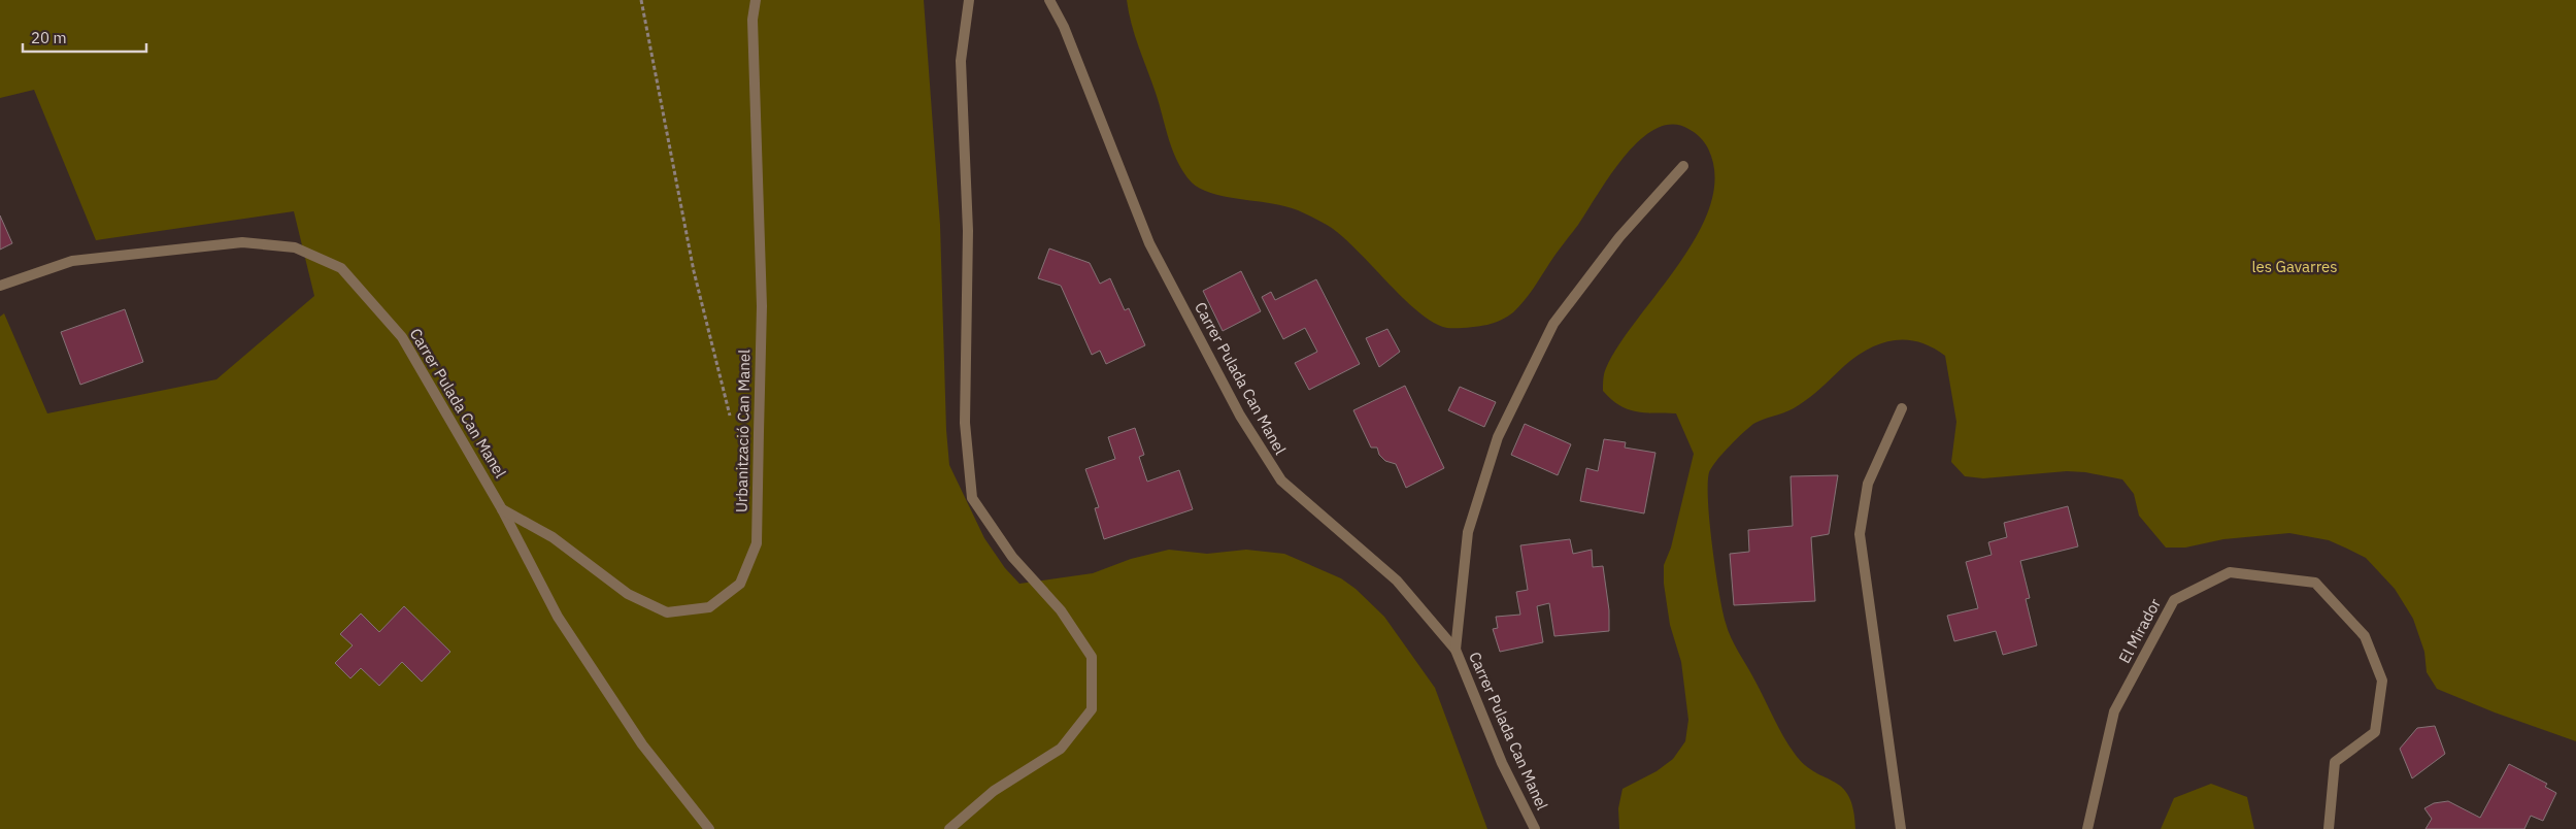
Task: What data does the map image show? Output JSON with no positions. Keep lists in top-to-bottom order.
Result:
{
  "streets": {
    "street": ["Carrer Pulada Can Manel", "Urbanització Can Manel", "El Mirador"]
  },
  "crossings": [
    ["Carrer Pulada Can Manel", "Urbanització Can Manel"]
  ],
  "parks": ["les Gavarres"],
  "scale_bar": "20 m"
}
